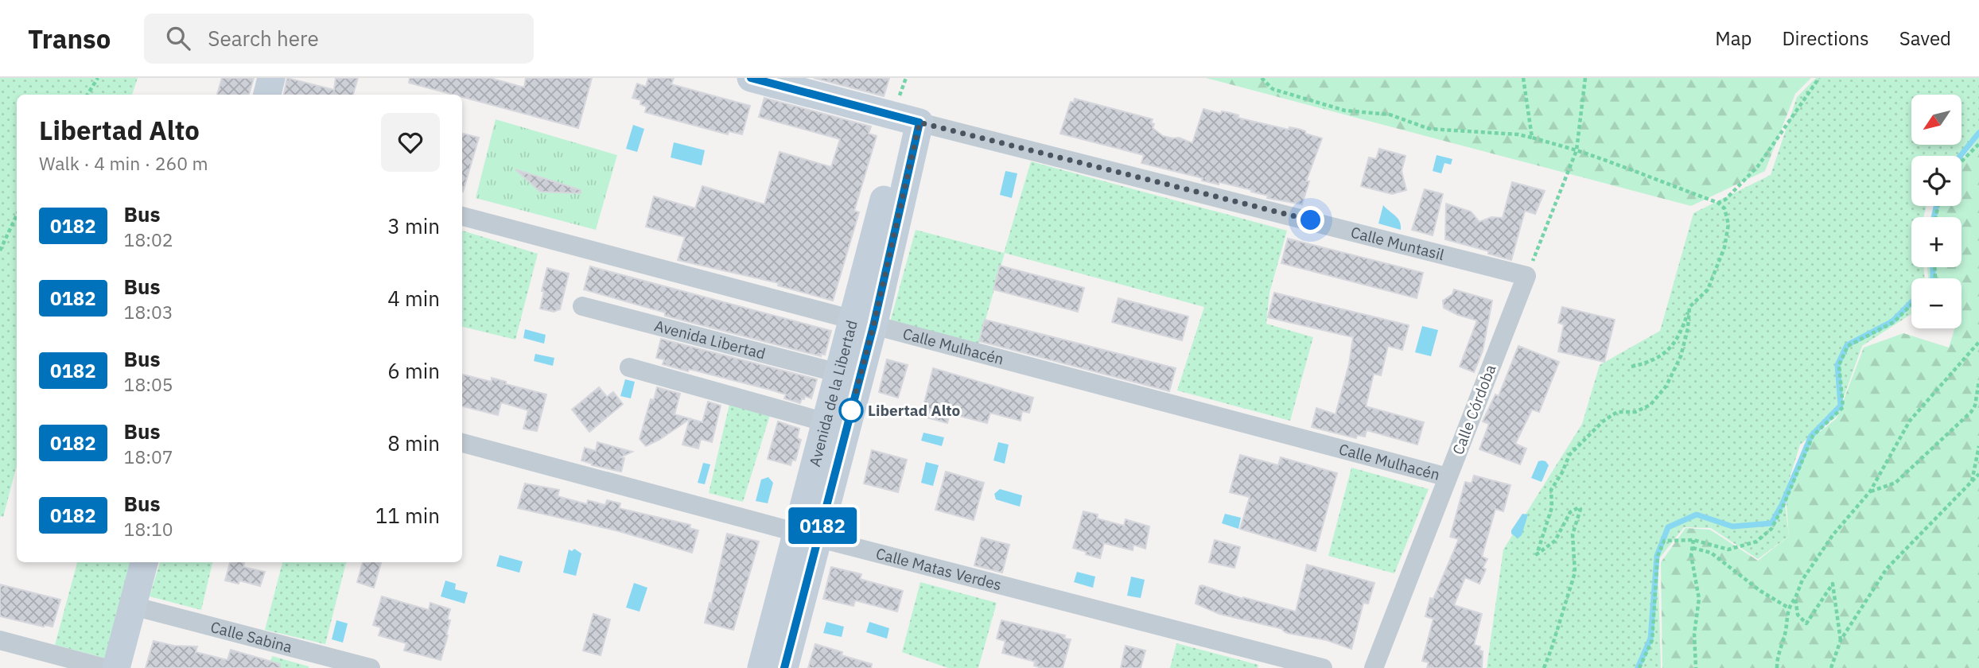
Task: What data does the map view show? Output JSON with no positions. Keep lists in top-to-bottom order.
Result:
{
  "streets": {
    "street": [
      "Calle Muntasil",
      "Avenida Libertad",
      "Calle Mulhacén",
      "Avenida de la Libertad",
      "Calle Córdoba",
      "Calle Matas Verdes",
      "Calle Sabina"
    ]
  },
  "crossings": [
    ["Calle Muntasil", "Avenida de la Libertad"],
    ["Calle Muntasil", "Calle Córdoba"],
    ["Avenida Libertad", "Avenida de la Libertad"],
    ["Calle Mulhacén", "Avenida de la Libertad"],
    ["Calle Mulhacén", "Calle Córdoba"],
    ["Avenida de la Libertad", "Calle Matas Verdes"]
  ],
  "places": ["Libertad Alto"],
  "lines": ["bus line 0182"],
  "north": "bottom left",
  "page": {
    "header": "Transo",
    "search": "Search here",
    "nav": ["Map", "Directions", "Saved"],
    "on_map": "0182",
    "map_buttons": ["+", "−"],
    "heading": ["Libertad Alto", "Walk · 4 min · 260 m"],
    "list": [
      {
        "mark": "0182",
        "name": "Bus",
        "note": "18:02",
        "value": "3 min"
      },
      {
        "mark": "0182",
        "name": "Bus",
        "note": "18:03",
        "value": "4 min"
      },
      {
        "mark": "0182",
        "name": "Bus",
        "note": "18:05",
        "value": "6 min"
      },
      {
        "mark": "0182",
        "name": "Bus",
        "note": "18:07",
        "value": "8 min"
      },
      {
        "mark": "0182",
        "name": "Bus",
        "note": "18:10",
        "value": "11 min"
      }
    ]
  }
}
